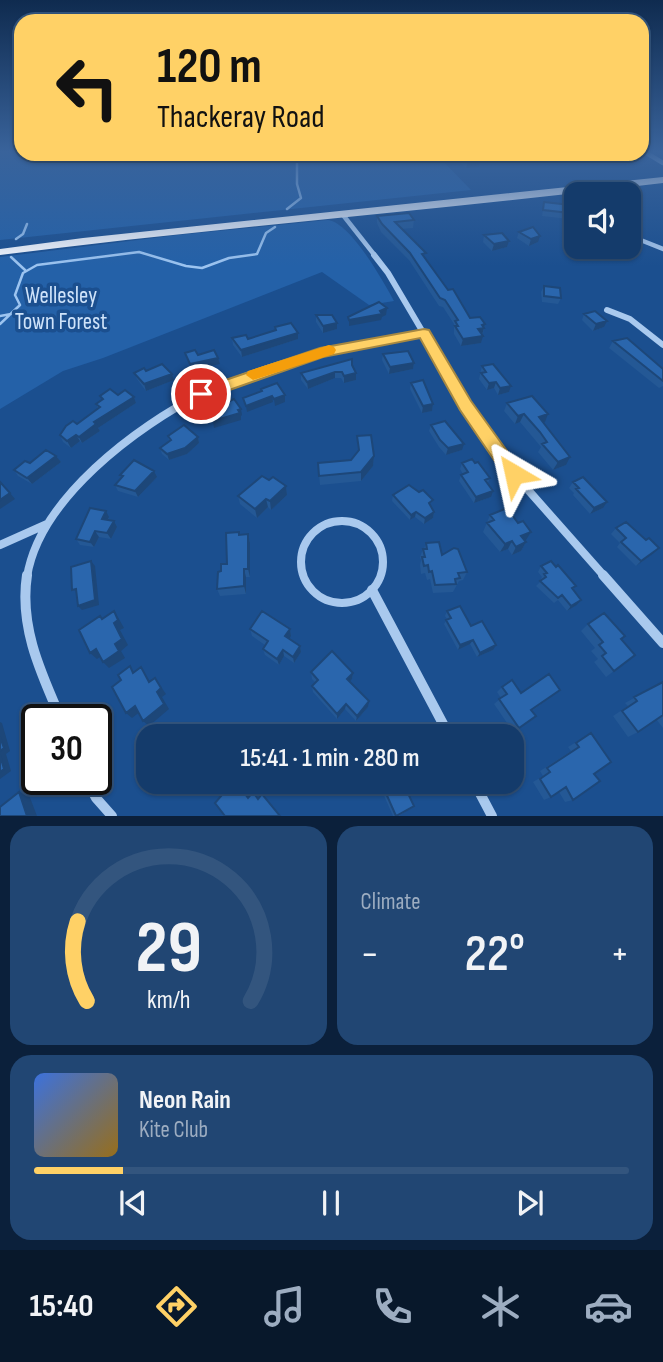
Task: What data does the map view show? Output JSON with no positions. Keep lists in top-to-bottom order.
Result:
{
  "parks": ["Wellesley Town Forest"],
  "page": {
    "turn": ["120 m", "Thackeray Road"],
    "limit": "30",
    "trip": "15:41 · 1 min · 280 m",
    "tile": "Climate",
    "heat": ["−", "22°", "+"],
    "song": ["Neon Rain", "Kite Club"],
    "tabs": "15:40",
    "gauge": ["29", "km/h"]
  }
}
